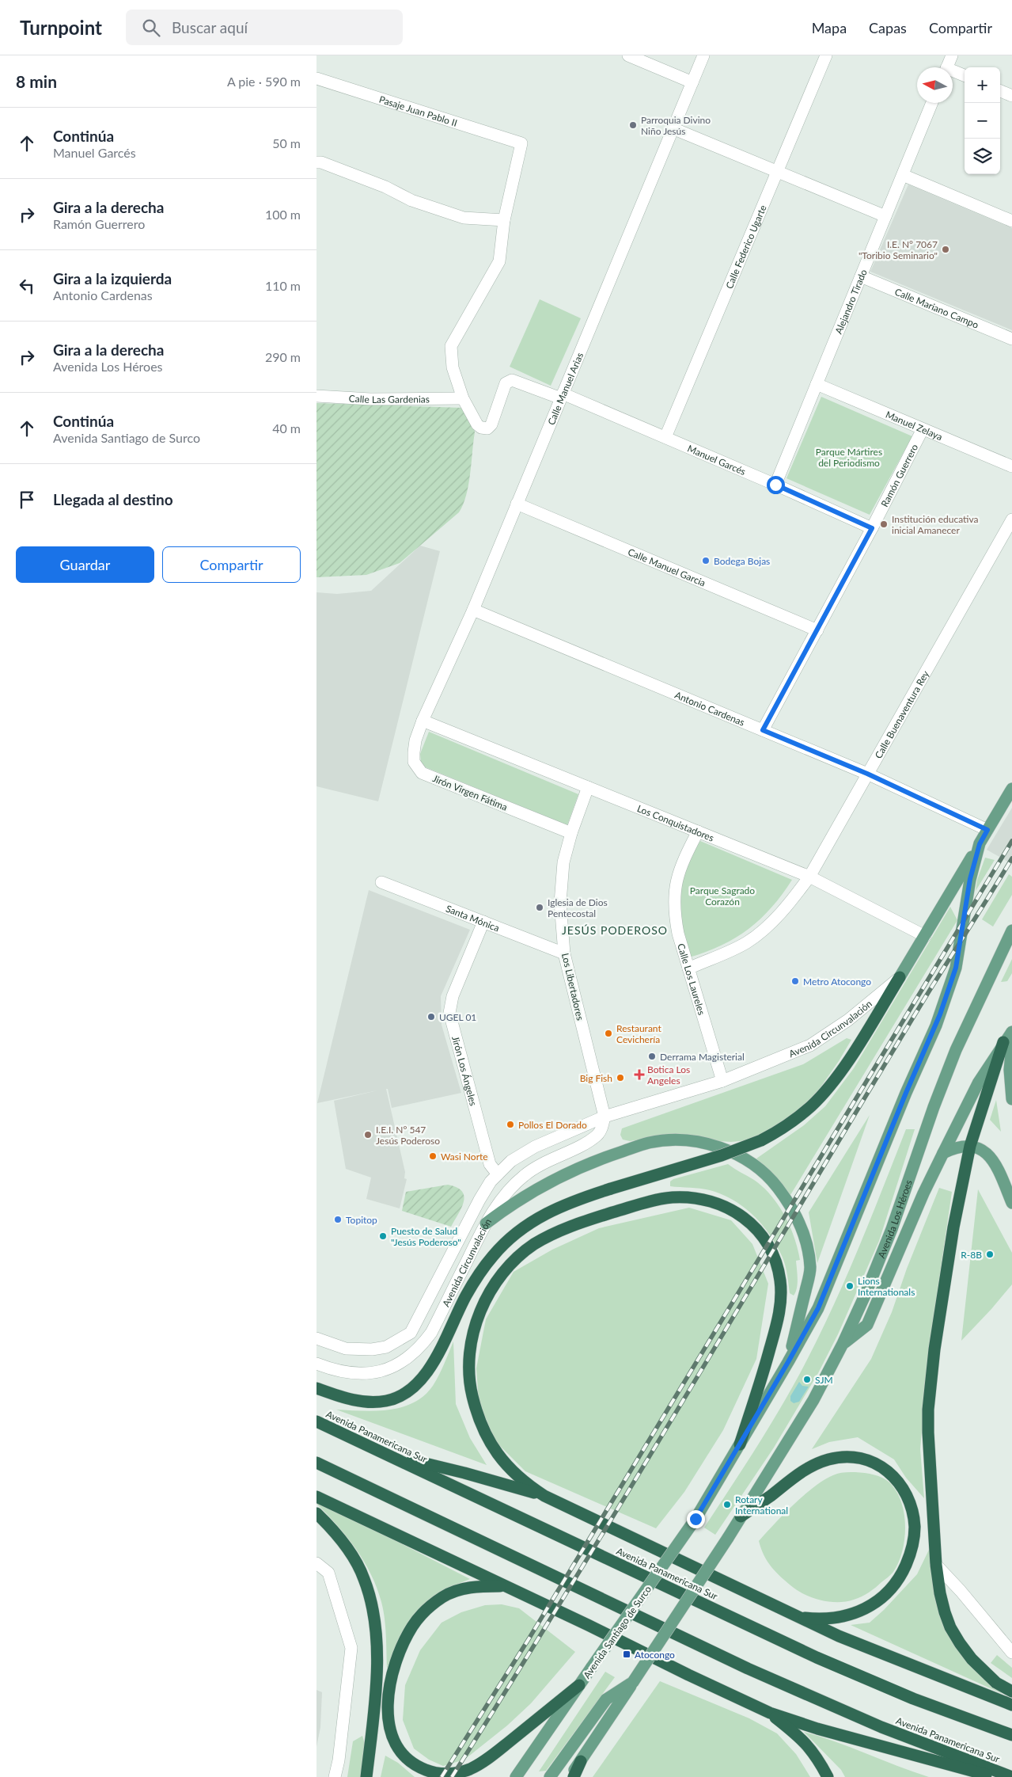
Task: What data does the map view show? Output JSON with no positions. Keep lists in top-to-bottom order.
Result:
{
  "streets": {
    "highway": ["Avenida Panamericana Sur"],
    "main road": ["Avenida Circunvalación", "Avenida Los Héroes", "Avenida Santiago de Surco"],
    "street": [
      "Pasaje Juan Pablo II",
      "Calle Federico Ugarte",
      "Alejandro Tirado",
      "Calle Mariano Campo",
      "Calle Manuel Arias",
      "Calle Las Gardenias",
      "Manuel Zelaya",
      "Manuel Garcés",
      "Ramón Guerrero",
      "Calle Manuel Garcia",
      "Antonio Cardenas",
      "Calle Buenaventura Rey",
      "Jirón Virgen Fátima",
      "Los Conquistadores",
      "Santa Mónica",
      "Calle Los Laureles",
      "Los Libertadores",
      "Jirón Los Ángeles"
    ]
  },
  "crossings": [
    ["Calle Federico Ugarte", "Manuel Garcés"],
    ["Alejandro Tirado", "Calle Mariano Campo"],
    ["Alejandro Tirado", "Manuel Zelaya"],
    ["Alejandro Tirado", "Manuel Garcés"],
    ["Calle Manuel Arias", "Manuel Garcés"],
    ["Calle Manuel Arias", "Calle Manuel Garcia"],
    ["Calle Manuel Arias", "Antonio Cardenas"],
    ["Calle Manuel Arias", "Jirón Virgen Fátima"],
    ["Calle Manuel Arias", "Los Conquistadores"],
    ["Calle Las Gardenias", "Manuel Garcés"],
    ["Manuel Zelaya", "Ramón Guerrero"],
    ["Manuel Garcés", "Ramón Guerrero"],
    ["Ramón Guerrero", "Calle Manuel Garcia"],
    ["Ramón Guerrero", "Antonio Cardenas"],
    ["Antonio Cardenas", "Calle Buenaventura Rey"],
    ["Calle Buenaventura Rey", "Los Conquistadores"],
    ["Calle Buenaventura Rey", "Calle Los Laureles"],
    ["Jirón Virgen Fátima", "Los Conquistadores"],
    ["Jirón Virgen Fátima", "Los Libertadores"],
    ["Los Conquistadores", "Calle Los Laureles"],
    ["Los Conquistadores", "Los Libertadores"],
    ["Los Conquistadores", "Avenida Circunvalación"],
    ["Santa Mónica", "Los Libertadores"],
    ["Santa Mónica", "Jirón Los Ángeles"],
    ["Calle Los Laureles", "Avenida Circunvalación"],
    ["Los Libertadores", "Avenida Circunvalación"],
    ["Avenida Circunvalación", "Jirón Los Ángeles"]
  ],
  "districts": ["JESÚS PODEROSO"],
  "parks": ["Parque Mártires del Periodismo", "Parque Sagrado Corazón"],
  "places": {
    "other": [
      "Parroquia Divino Niño Jesús",
      "I.E. N° 7067 \"Toribio Seminario\"",
      "Institución educativa inicial Amanecer",
      "Bodega Bojas",
      "Iglesia de Dios Pentecostal",
      "Metro Atocongo",
      "UGEL 01",
      "Restaurant Cevichería",
      "Derrama Magisterial",
      "Big Fish",
      "Pollos El Dorado",
      "I.E.I. N° 547 Jesús Poderoso",
      "Wasi Norte",
      "Topitop",
      "Puesto de Salud \"Jesús Poderoso\"",
      "R-8B",
      "Lions Internationals",
      "SJM",
      "Rotary International"
    ],
    "health": ["Botica Los Angeles"],
    "transit": ["Atocongo"]
  },
  "north": "left",
  "page": {
    "header": "Turnpoint",
    "search": "Buscar aquí",
    "nav": ["Mapa", "Capas", "Compartir"],
    "heading": ["8 min", "A pie · 590 m"],
    "map_buttons": ["+", "−"],
    "list": [
      ["Continúa", "Manuel Garcés", "50 m"],
      ["Gira a la derecha", "Ramón Guerrero", "100 m"],
      ["Gira a la izquierda", "Antonio Cardenas", "110 m"],
      ["Gira a la derecha", "Avenida Los Héroes", "290 m"],
      ["Continúa", "Avenida Santiago de Surco", "40 m"],
      "Llegada al destino"
    ],
    "buttons": ["Guardar", "Compartir"]
  }
}
